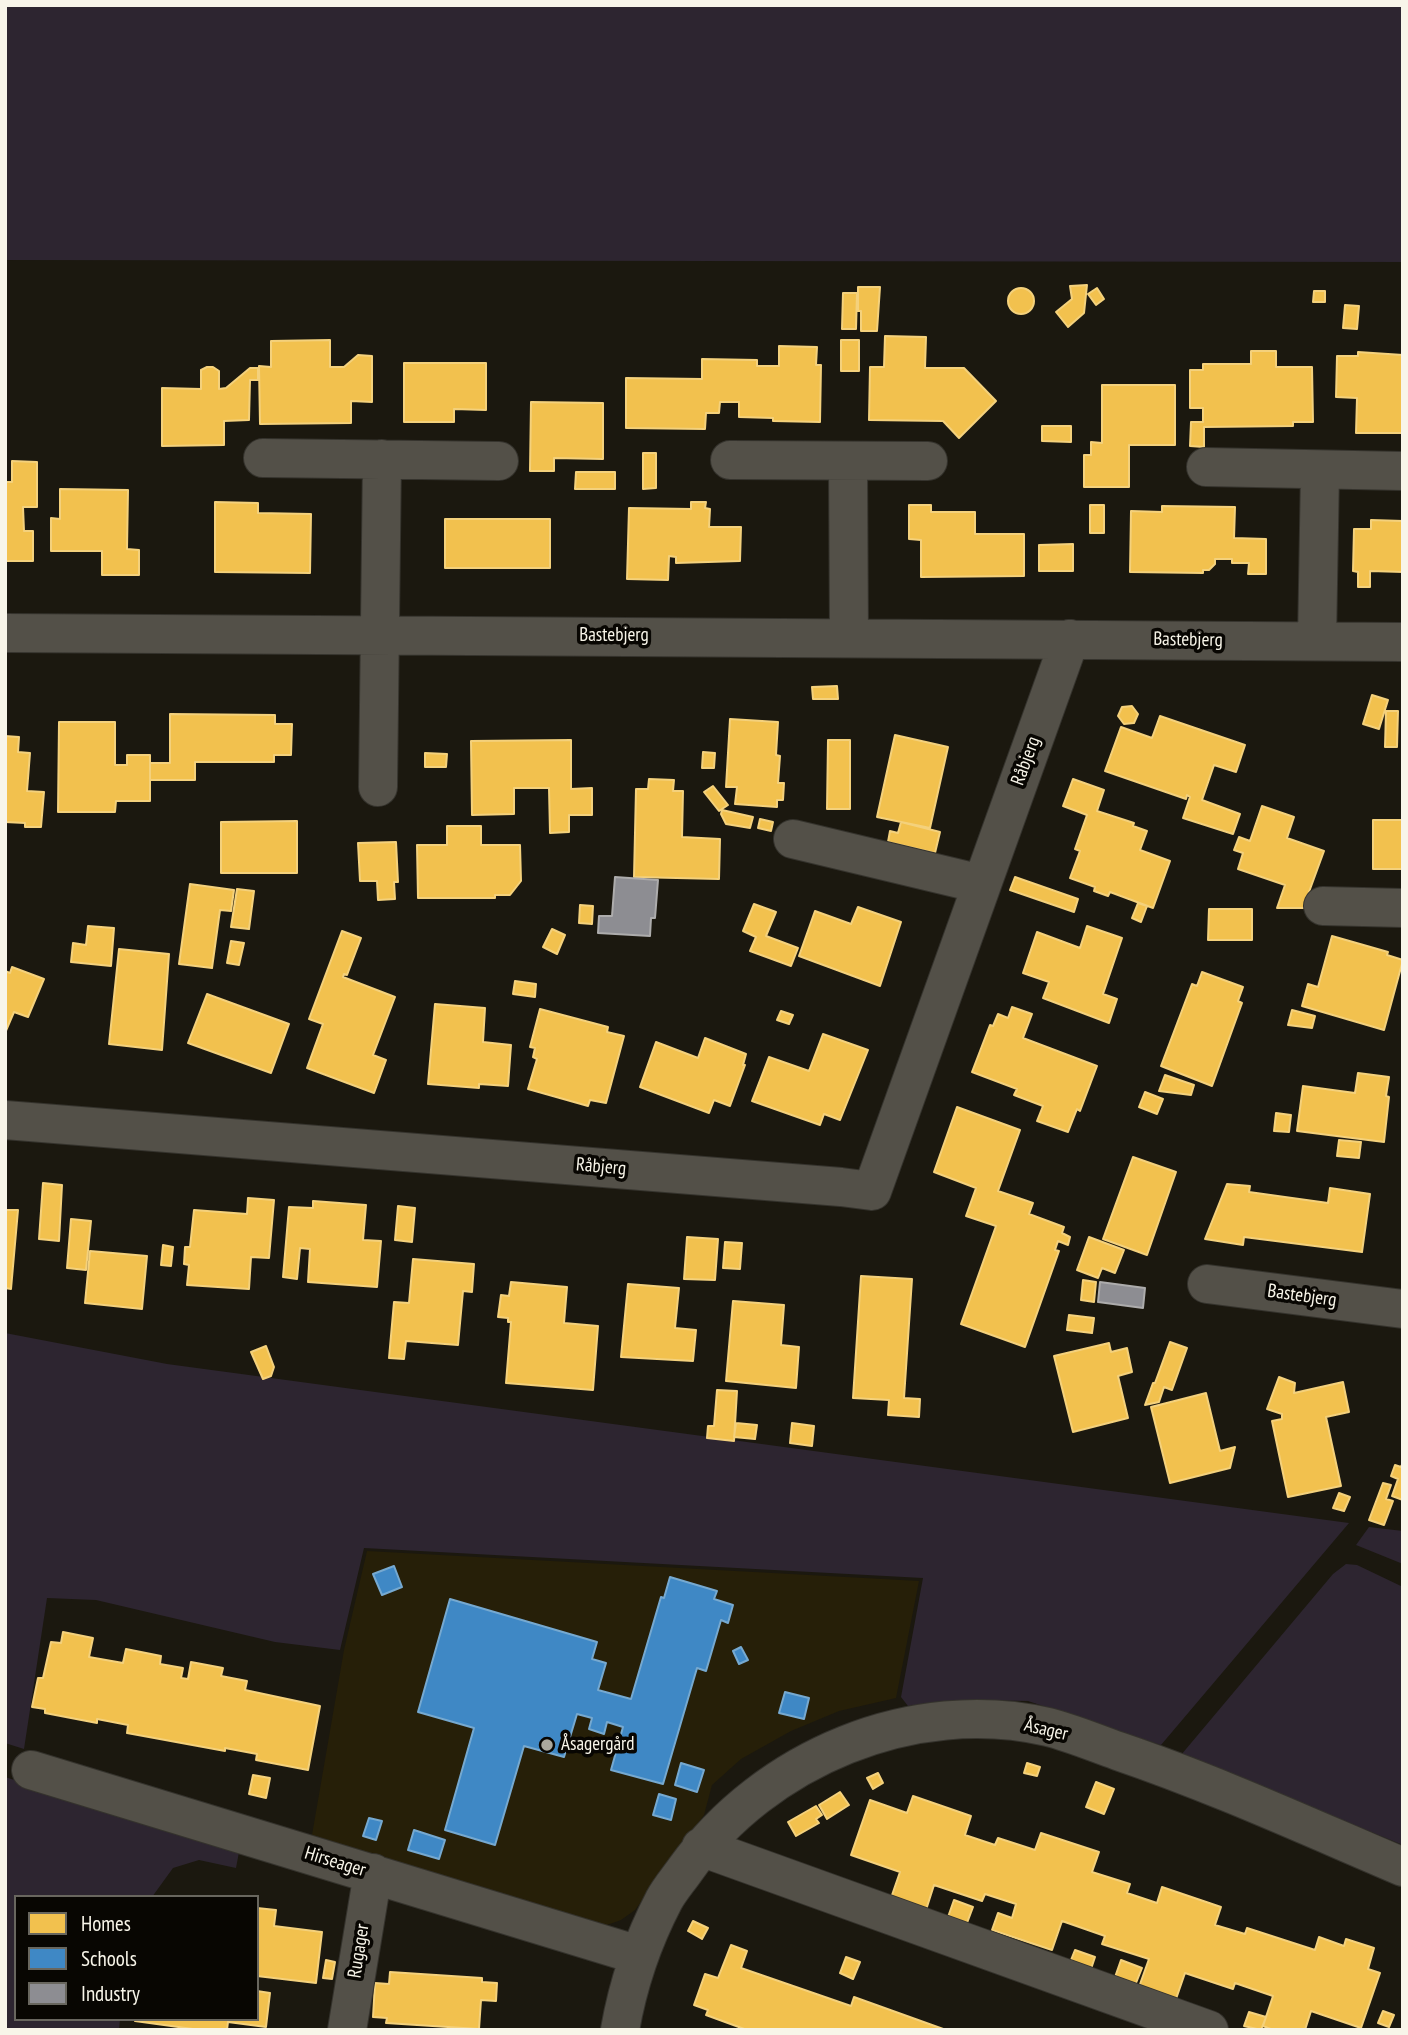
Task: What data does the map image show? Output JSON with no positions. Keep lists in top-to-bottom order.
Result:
{
  "streets": {
    "street": [
      "Bastebjerg",
      "Råbjerg",
      "Åsager",
      "Hirseager",
      "Rugager"
    ]
  },
  "crossings": [
    ["Bastebjerg", "Råbjerg"],
    ["Åsager", "Hirseager"],
    ["Hirseager", "Rugager"]
  ],
  "places": ["Åsagergård"],
  "legend": ["Homes", "Schools", "Industry"]
}
